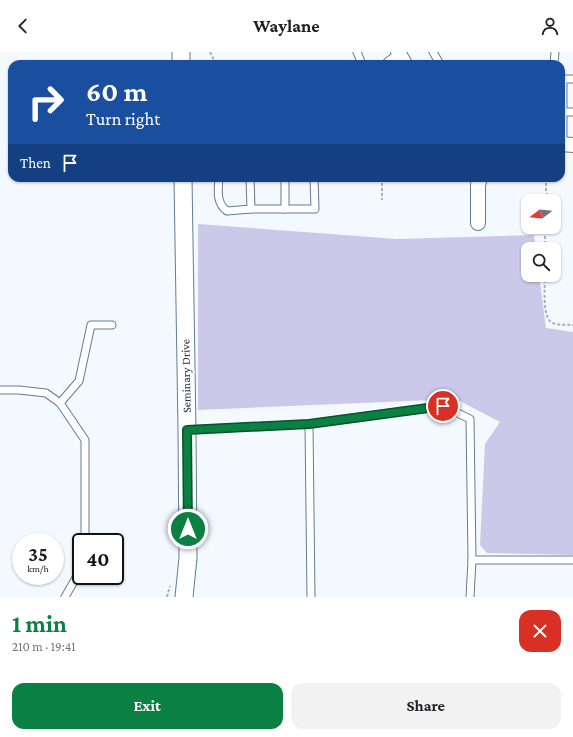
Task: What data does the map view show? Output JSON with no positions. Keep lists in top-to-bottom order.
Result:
{
  "streets": {
    "street": ["Seminary Drive"]
  },
  "north": "left",
  "page": {
    "header": "Waylane",
    "turn": ["60 m", "Turn right"],
    "then": "Then",
    "speed": "35 km/h",
    "limit": "40",
    "heading": ["1 min", "210 m · 19:41"],
    "buttons": ["Exit", "Share"]
  }
}
